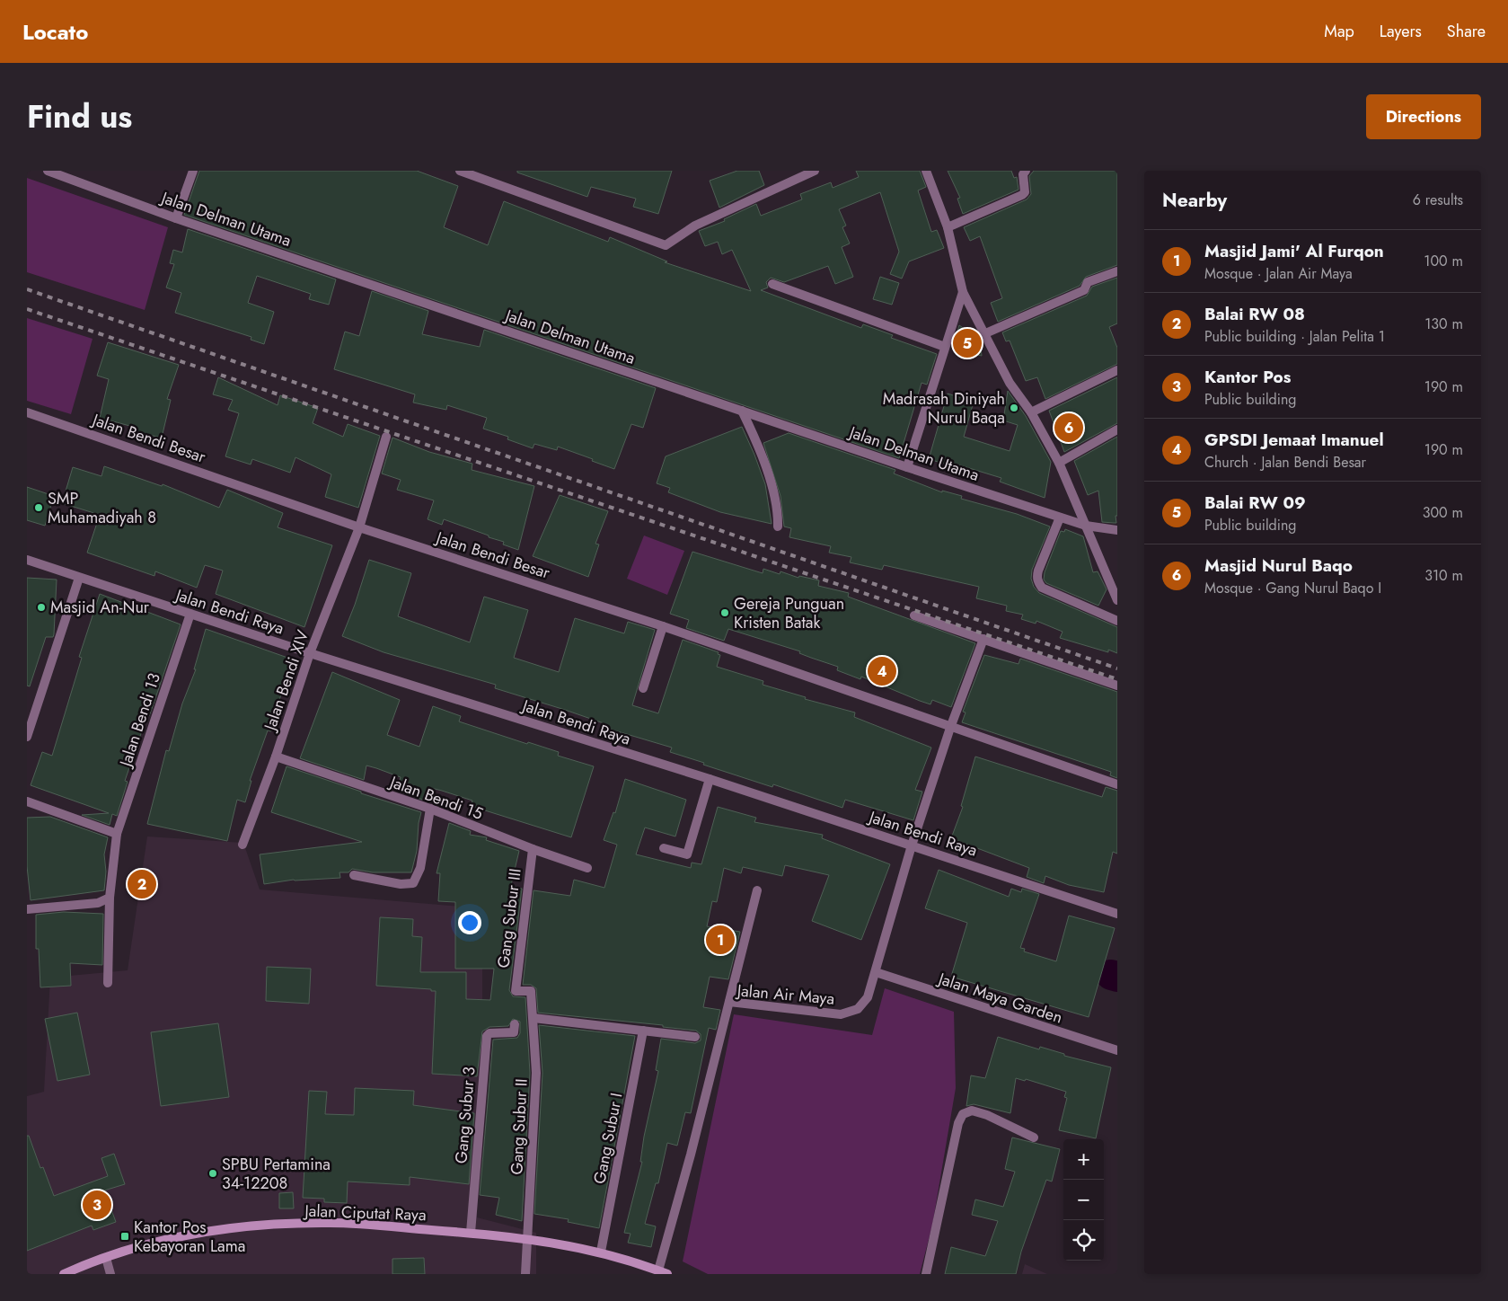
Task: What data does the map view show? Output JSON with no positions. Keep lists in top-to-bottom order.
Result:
{
  "streets": {
    "main road": ["Jalan Ciputat Raya"],
    "street": [
      "Jalan Delman Utama",
      "Jalan Bendi Besar",
      "Jalan Bendi Raya",
      "Jalan Bendi XIV",
      "Jalan Bendi 13",
      "Jalan Bendi 15",
      "Gang Subur III",
      "Jalan Air Maya",
      "Jalan Maya Garden",
      "Gang Subur 3",
      "Gang Subur II",
      "Gang Subur I"
    ]
  },
  "crossings": [
    ["Jalan Bendi Besar", "Jalan Bendi XIV"],
    ["Jalan Bendi Besar", "Jalan Air Maya"],
    ["Jalan Bendi Raya", "Jalan Bendi XIV"],
    ["Jalan Bendi Raya", "Jalan Bendi 13"],
    ["Jalan Bendi Raya", "Jalan Air Maya"],
    ["Jalan Bendi XIV", "Jalan Bendi 15"],
    ["Jalan Bendi 15", "Gang Subur III"],
    ["Gang Subur III", "Gang Subur II"],
    ["Jalan Air Maya", "Jalan Maya Garden"],
    ["Jalan Air Maya", "Jalan Ciputat Raya"],
    ["Gang Subur 3", "Jalan Ciputat Raya"],
    ["Gang Subur II", "Jalan Ciputat Raya"],
    ["Gang Subur I", "Jalan Ciputat Raya"]
  ],
  "places": {
    "other": [
      "Madrasah Diniyah Nurul Baqa",
      "SMP Muhamadiyah 8",
      "Masjid An-Nur",
      "Gereja Punguan Kristen Batak",
      "SPBU Pertamina 34-12208"
    ],
    "transit": ["Kantor Pos Kebayoran Lama"]
  },
  "page": {
    "header": "Locato",
    "nav": ["Map", "Layers", "Share"],
    "title": "Find us",
    "buttons": "Directions",
    "heading": ["Nearby", "6 results"],
    "list": [
      {
        "mark": "1",
        "name": "Masjid Jami' Al Furqon",
        "note": "Mosque · Jalan Air Maya",
        "value": "100 m"
      },
      {
        "mark": "2",
        "name": "Balai RW 08",
        "note": "Public building · Jalan Pelita 1",
        "value": "130 m"
      },
      {
        "mark": "3",
        "name": "Kantor Pos",
        "note": "Public building",
        "value": "190 m"
      },
      {
        "mark": "4",
        "name": "GPSDI Jemaat Imanuel",
        "note": "Church · Jalan Bendi Besar",
        "value": "190 m"
      },
      {
        "mark": "5",
        "name": "Balai RW 09",
        "note": "Public building",
        "value": "300 m"
      },
      {
        "mark": "6",
        "name": "Masjid Nurul Baqo",
        "note": "Mosque · Gang Nurul Baqo I",
        "value": "310 m"
      }
    ],
    "pins": [
      "5",
      "6",
      "4",
      "2",
      "1",
      "3"
    ],
    "map_buttons": ["+", "−"]
  }
}
